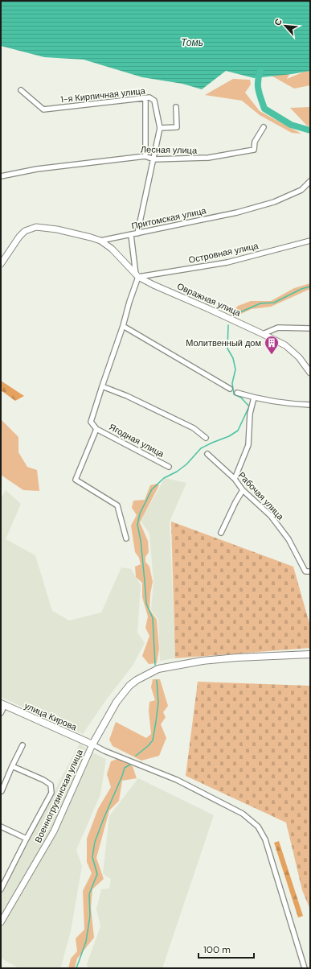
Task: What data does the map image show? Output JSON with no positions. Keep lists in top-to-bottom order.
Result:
{
  "streets": {
    "main road": ["улица Кирова"],
    "street": [
      "1-я Кирпичная улица",
      "Лесная улица",
      "Притомская улица",
      "Островная улица",
      "Овражная улица",
      "Ягодная улица",
      "Рабочая улица",
      "Военногрузинская улица"
    ]
  },
  "crossings": [
    ["1-я Кирпичная улица", "Лесная улица"],
    ["1-я Кирпичная улица", "Притомская улица"],
    ["Притомская улица", "Овражная улица"],
    ["Островная улица", "Овражная улица"],
    ["улица Кирова", "Военногрузинская улица"]
  ],
  "water": ["Томь"],
  "places": {
    "building": ["Молитвенный дом"]
  },
  "scale_bar": "100 m",
  "north": "top left"
}
